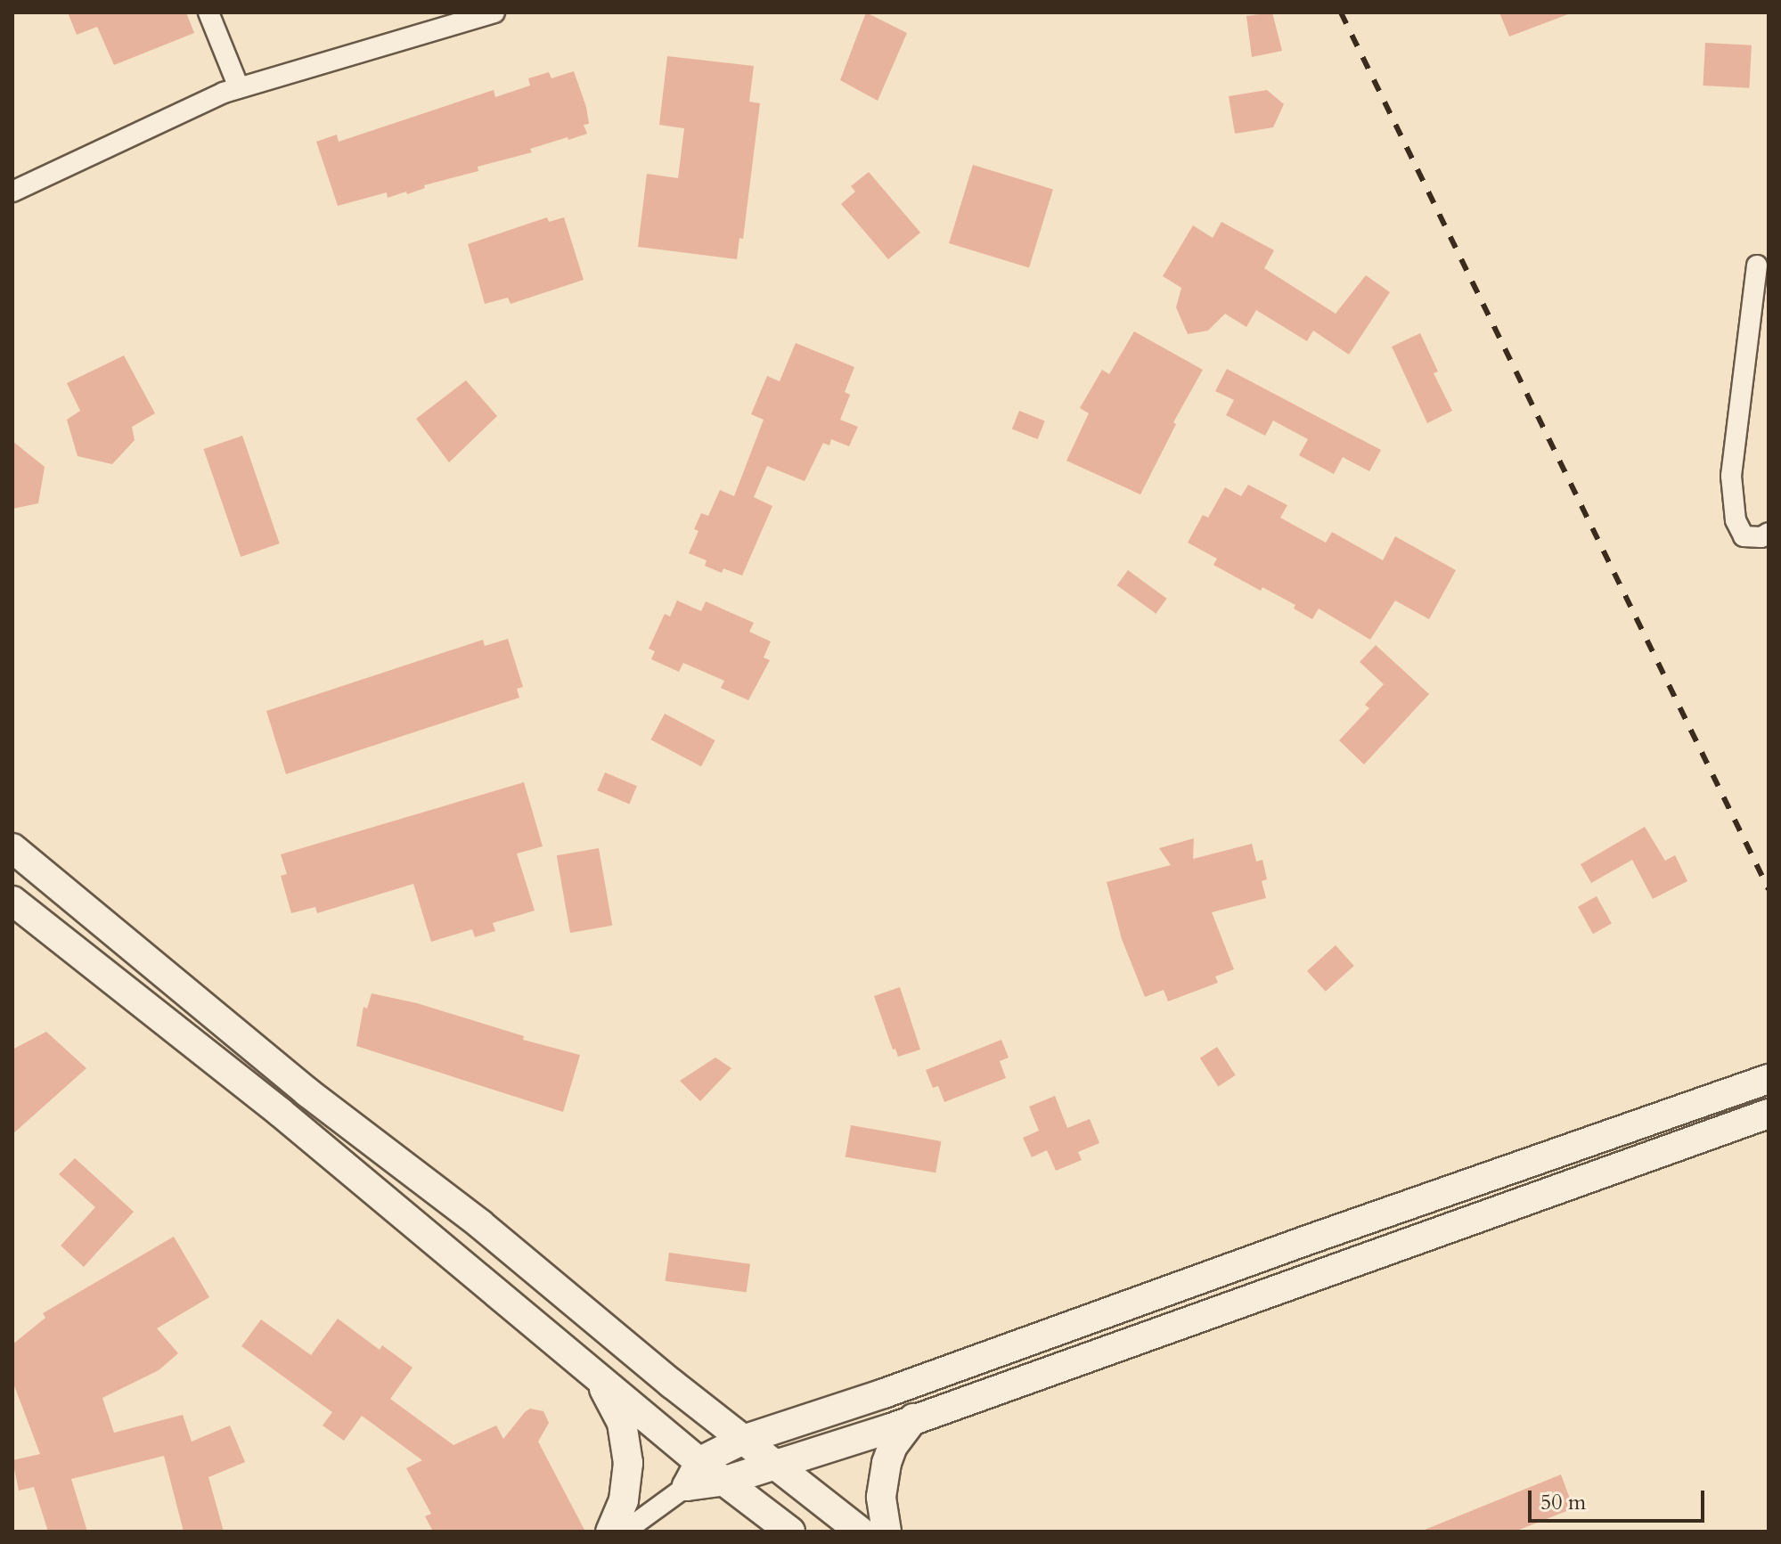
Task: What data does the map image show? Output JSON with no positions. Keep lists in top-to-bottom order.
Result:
{
  "scale_bar": "50 m"
}
